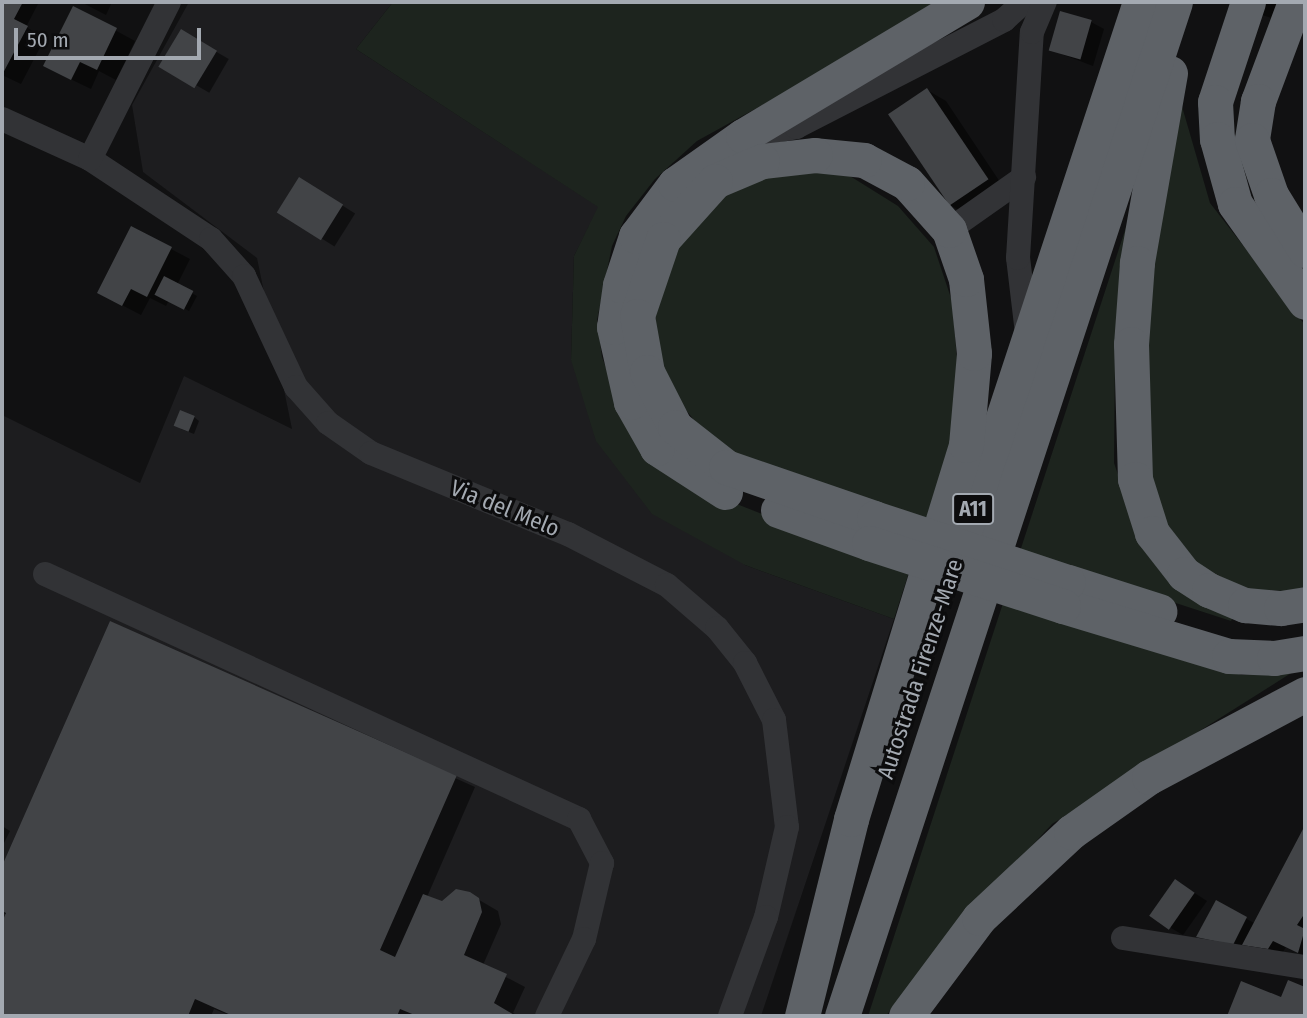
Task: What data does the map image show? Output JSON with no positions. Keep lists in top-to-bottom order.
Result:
{
  "streets": {
    "highway": ["A11", "Autostrada Firenze-Mare"],
    "street": ["Via del Melo"]
  },
  "scale_bar": "50 m"
}
